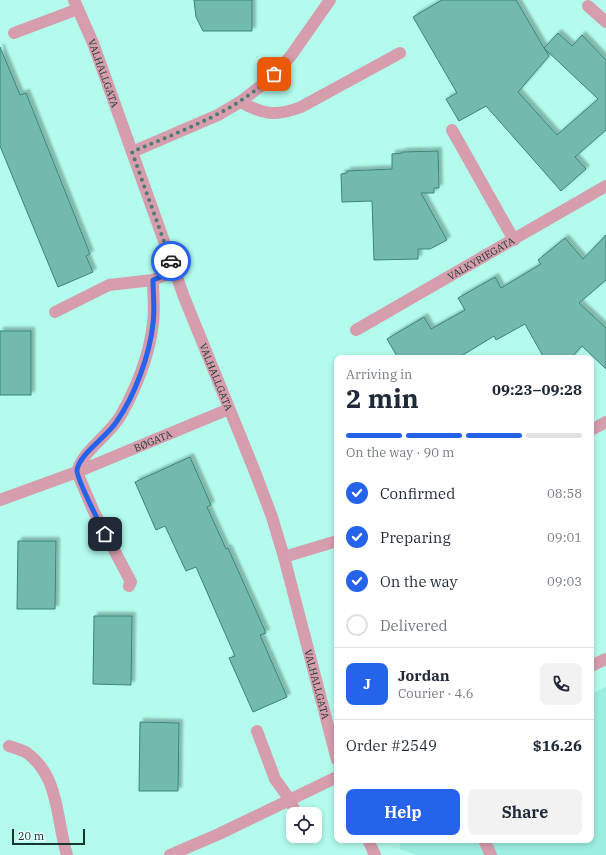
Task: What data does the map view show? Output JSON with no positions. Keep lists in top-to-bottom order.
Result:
{
  "streets": {
    "street": ["VALHALLGATA", "VALKYRIEGATA", "BØGATA"]
  },
  "crossings": [
    ["VALHALLGATA", "BØGATA"]
  ],
  "scale_bar": "20 m",
  "page": {
    "heading": ["2 min", "Arriving in", "09:23–09:28"],
    "panel": [
      "Jordan",
      "Courier · 4.6",
      "Order #2549",
      "$16.26"
    ],
    "bar": "On the way · 90 m",
    "list": [
      ["Confirmed", "08:58"],
      ["Preparing", "09:01"],
      ["On the way", "09:03"],
      "Delivered"
    ],
    "round": "J",
    "buttons": ["Help", "Share"],
    "scale": "20 m"
  }
}
